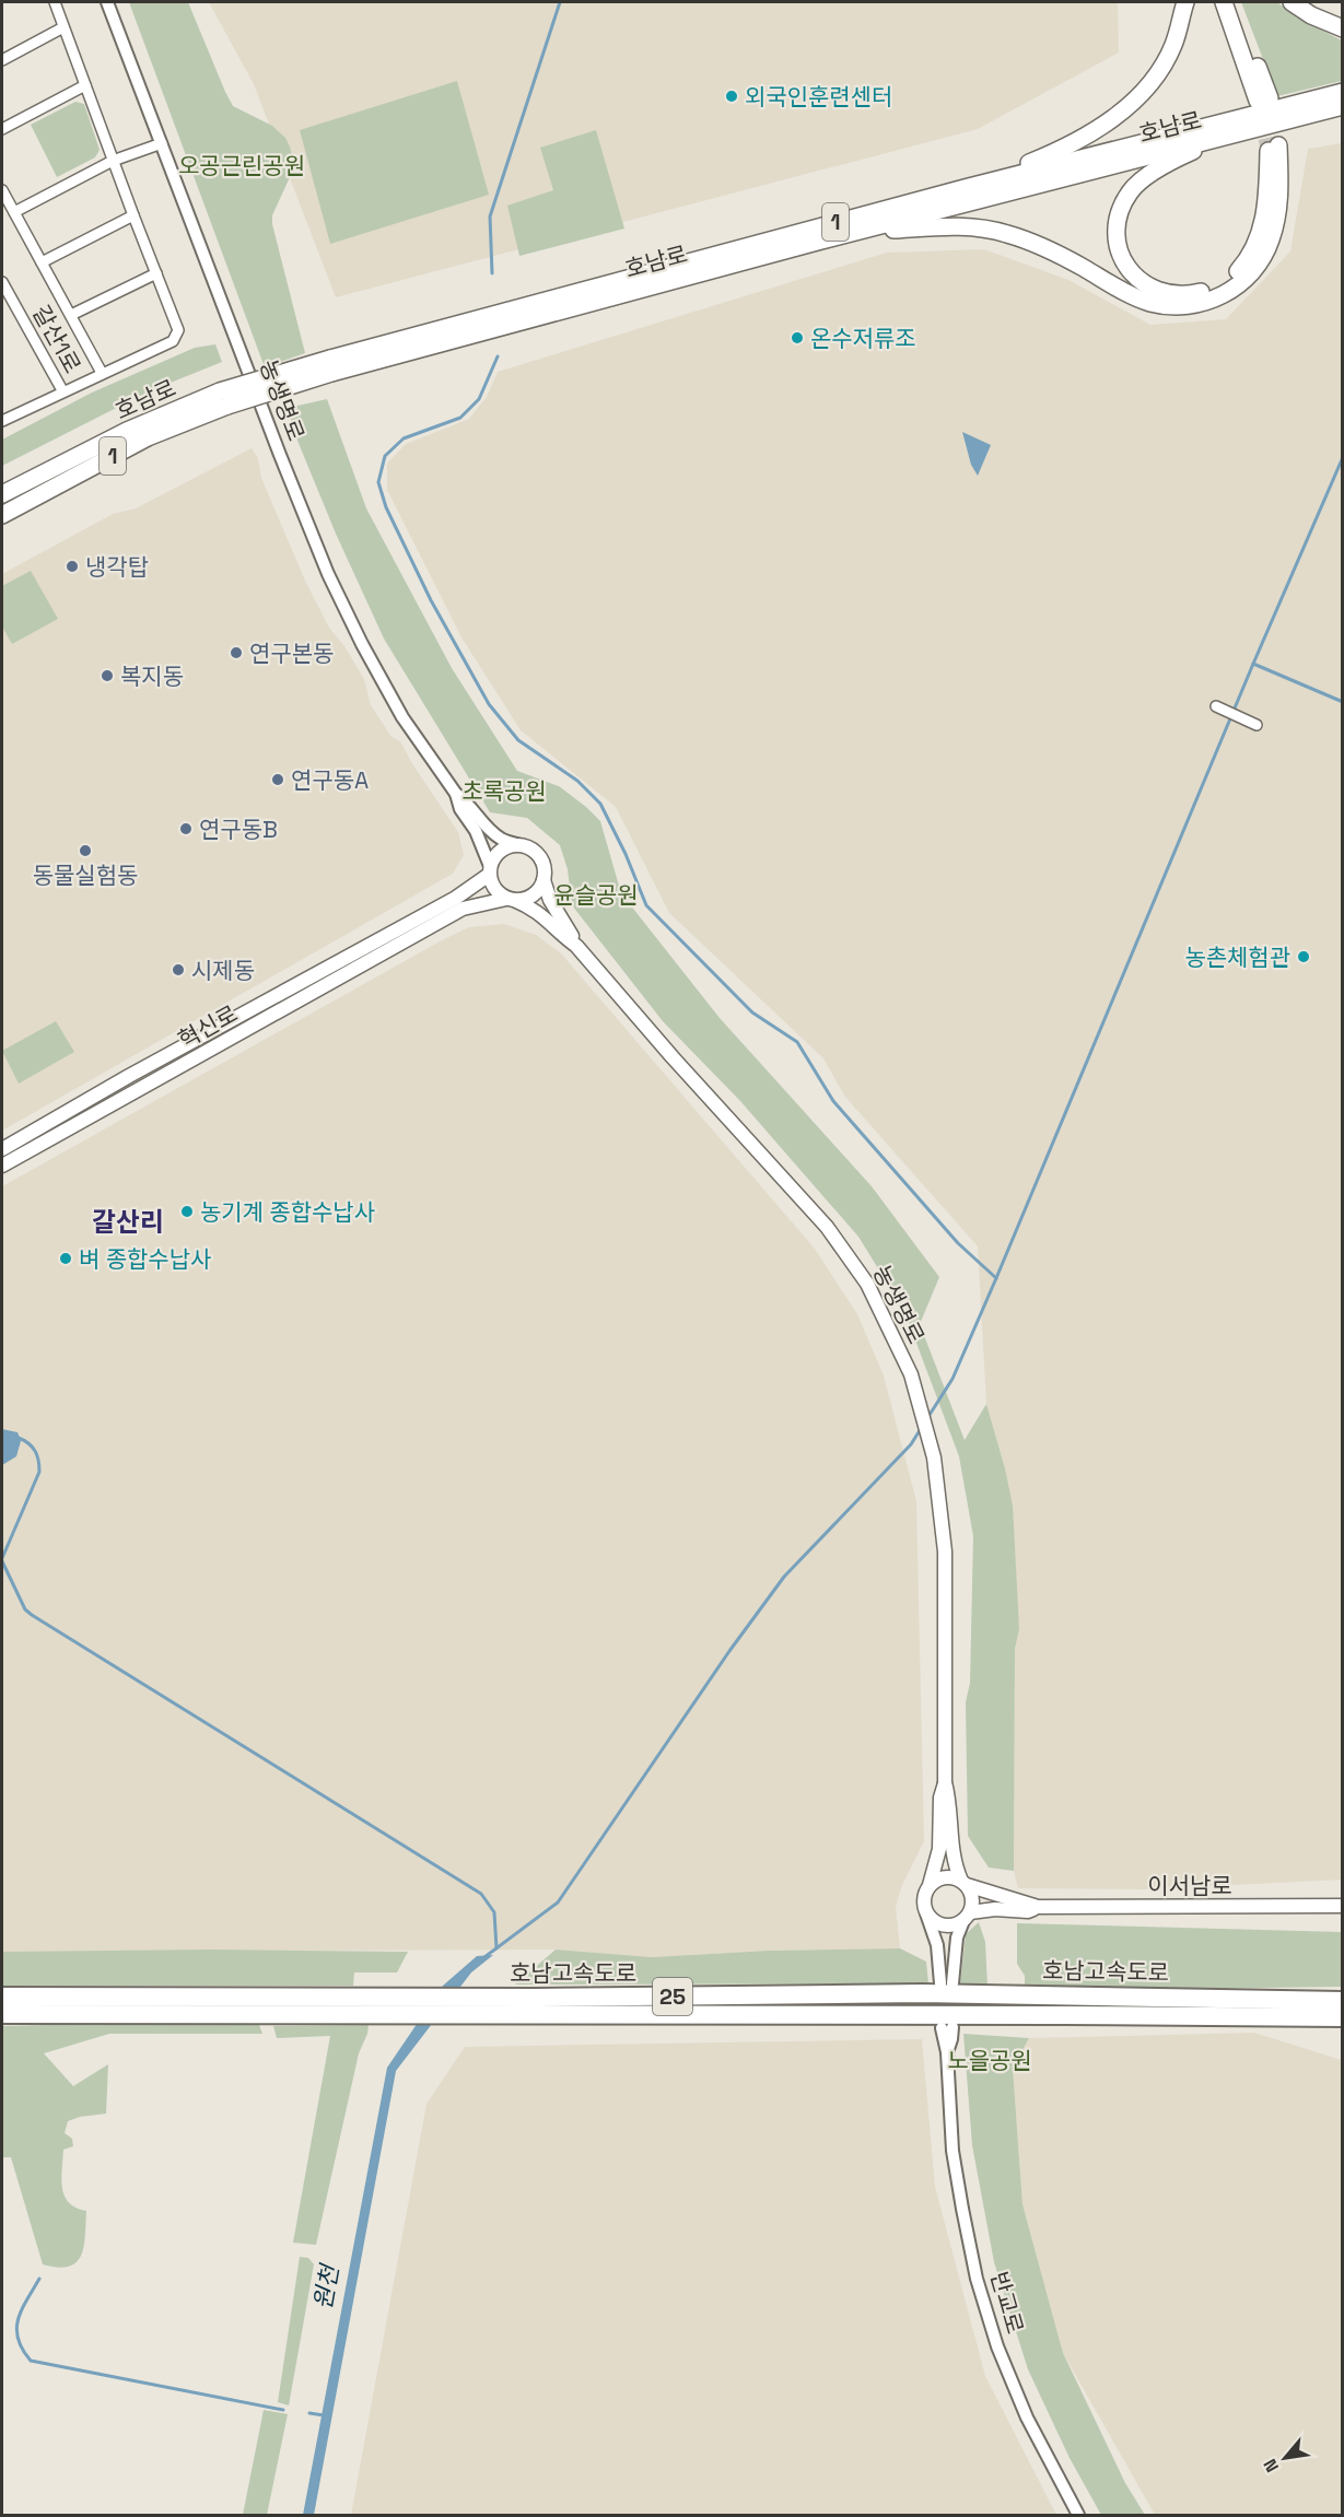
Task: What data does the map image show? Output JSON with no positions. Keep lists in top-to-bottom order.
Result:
{
  "streets": {
    "highway": [
      "호남로",
      "1",
      "호남고속도로",
      "25"
    ],
    "main road": ["농생명로", "혁신로", "이서남로"],
    "street": ["갈산1로", "반교로"]
  },
  "crossings": [
    ["농생명로", "혁신로"],
    ["농생명로", "이서남로"]
  ],
  "districts": ["갈산리"],
  "water": ["원천"],
  "parks": [
    "오공근린공원",
    "초록공원",
    "윤슬공원",
    "노을공원"
  ],
  "places": [
    "외국인훈련센터",
    "온수저류조",
    "냉각탑",
    "연구본동",
    "복지동",
    "연구동A",
    "연구동B",
    "동물실험동",
    "농촌체험관",
    "시제동",
    "농기계 종합수납사",
    "벼 종합수납사"
  ],
  "north": "bottom left"
}
